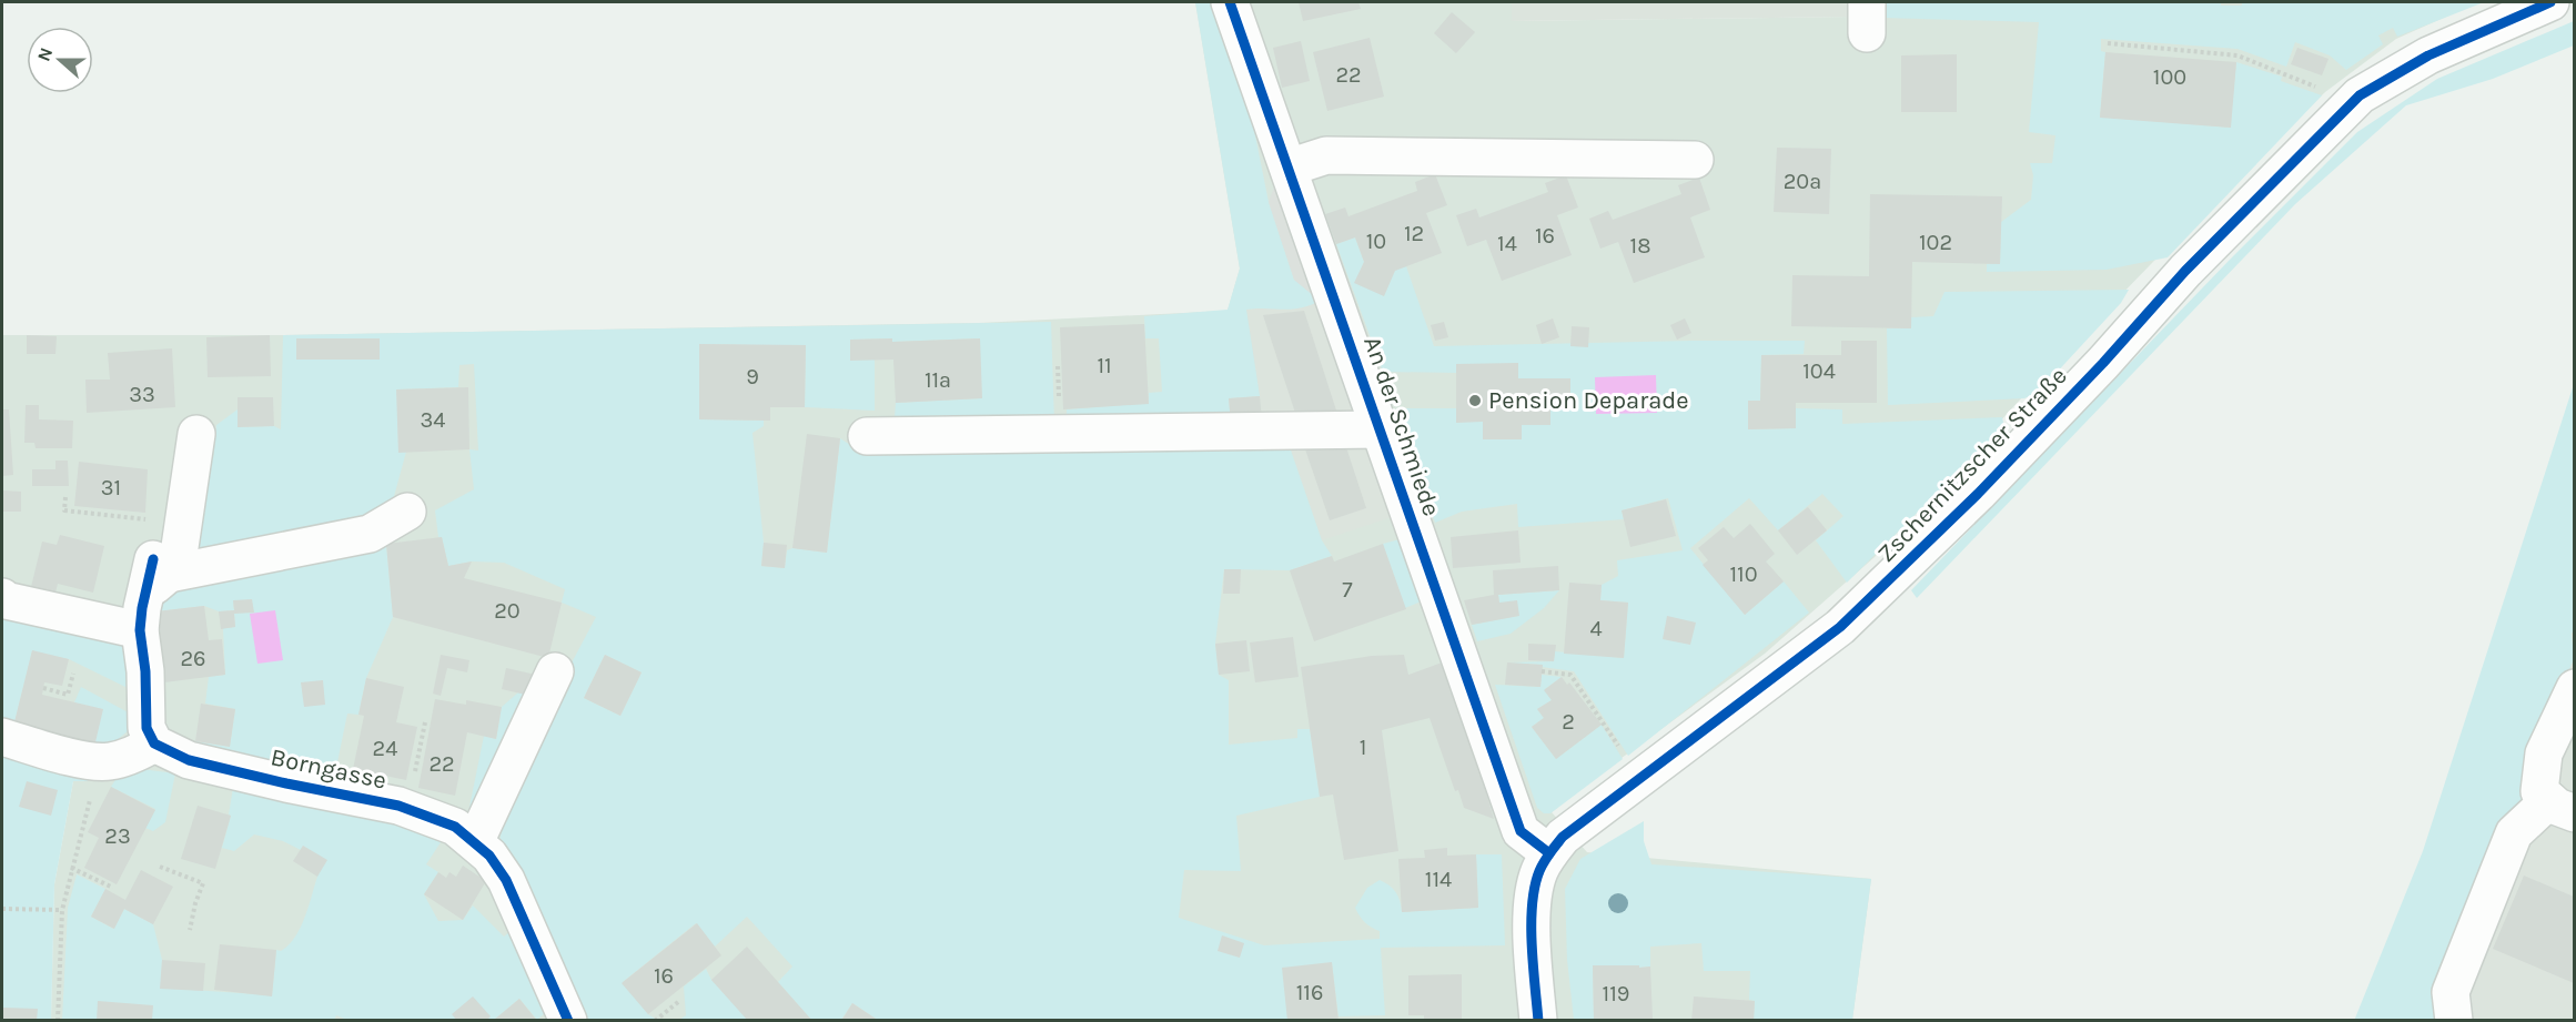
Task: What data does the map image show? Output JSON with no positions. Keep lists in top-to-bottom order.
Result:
{
  "streets": {
    "street": ["An der Schmiede", "Zschernitzscher Straße", "Borngasse"]
  },
  "crossings": [
    ["An der Schmiede", "Zschernitzscher Straße"]
  ],
  "places": ["Pension Deparade"],
  "house_numbers": [
    "22",
    "100",
    "20a",
    "12",
    "16",
    "10",
    "102",
    "14",
    "18",
    "11",
    "104",
    "9",
    "11a",
    "33",
    "34",
    "31",
    "110",
    "7",
    "20",
    "4",
    "26",
    "2",
    "1",
    "24",
    "22",
    "23",
    "114",
    "16",
    "116",
    "119"
  ],
  "north": "left"
}
